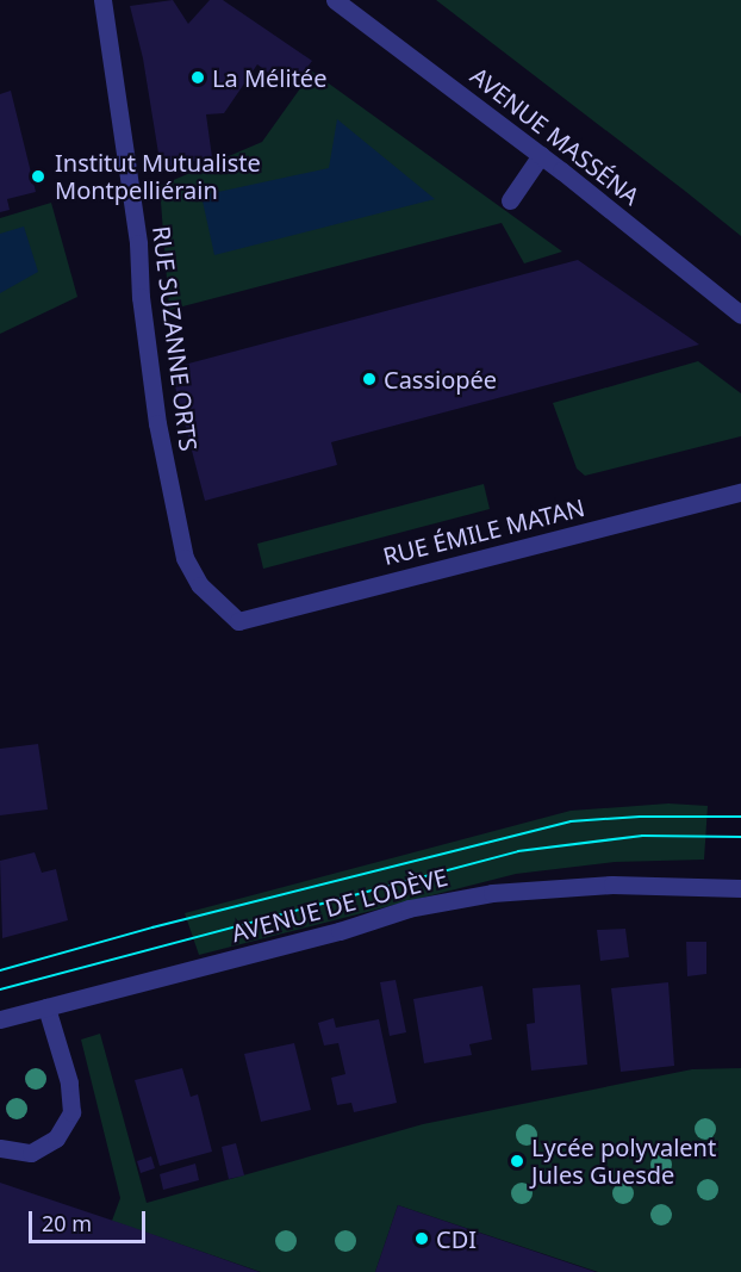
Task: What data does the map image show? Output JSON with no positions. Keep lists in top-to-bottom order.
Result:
{
  "streets": {
    "street": [
      "AVENUE MASSÉNA",
      "RUE SUZANNE ORTS",
      "RUE ÉMILE MATAN",
      "AVENUE DE LODÈVE"
    ]
  },
  "crossings": [
    ["RUE SUZANNE ORTS", "RUE ÉMILE MATAN"]
  ],
  "places": [
    "La Mélitée",
    "Institut Mutualiste Montpelliérain",
    "Cassiopée",
    "Lycée polyvalent Jules Guesde",
    "CDI"
  ],
  "scale_bar": "20 m"
}
